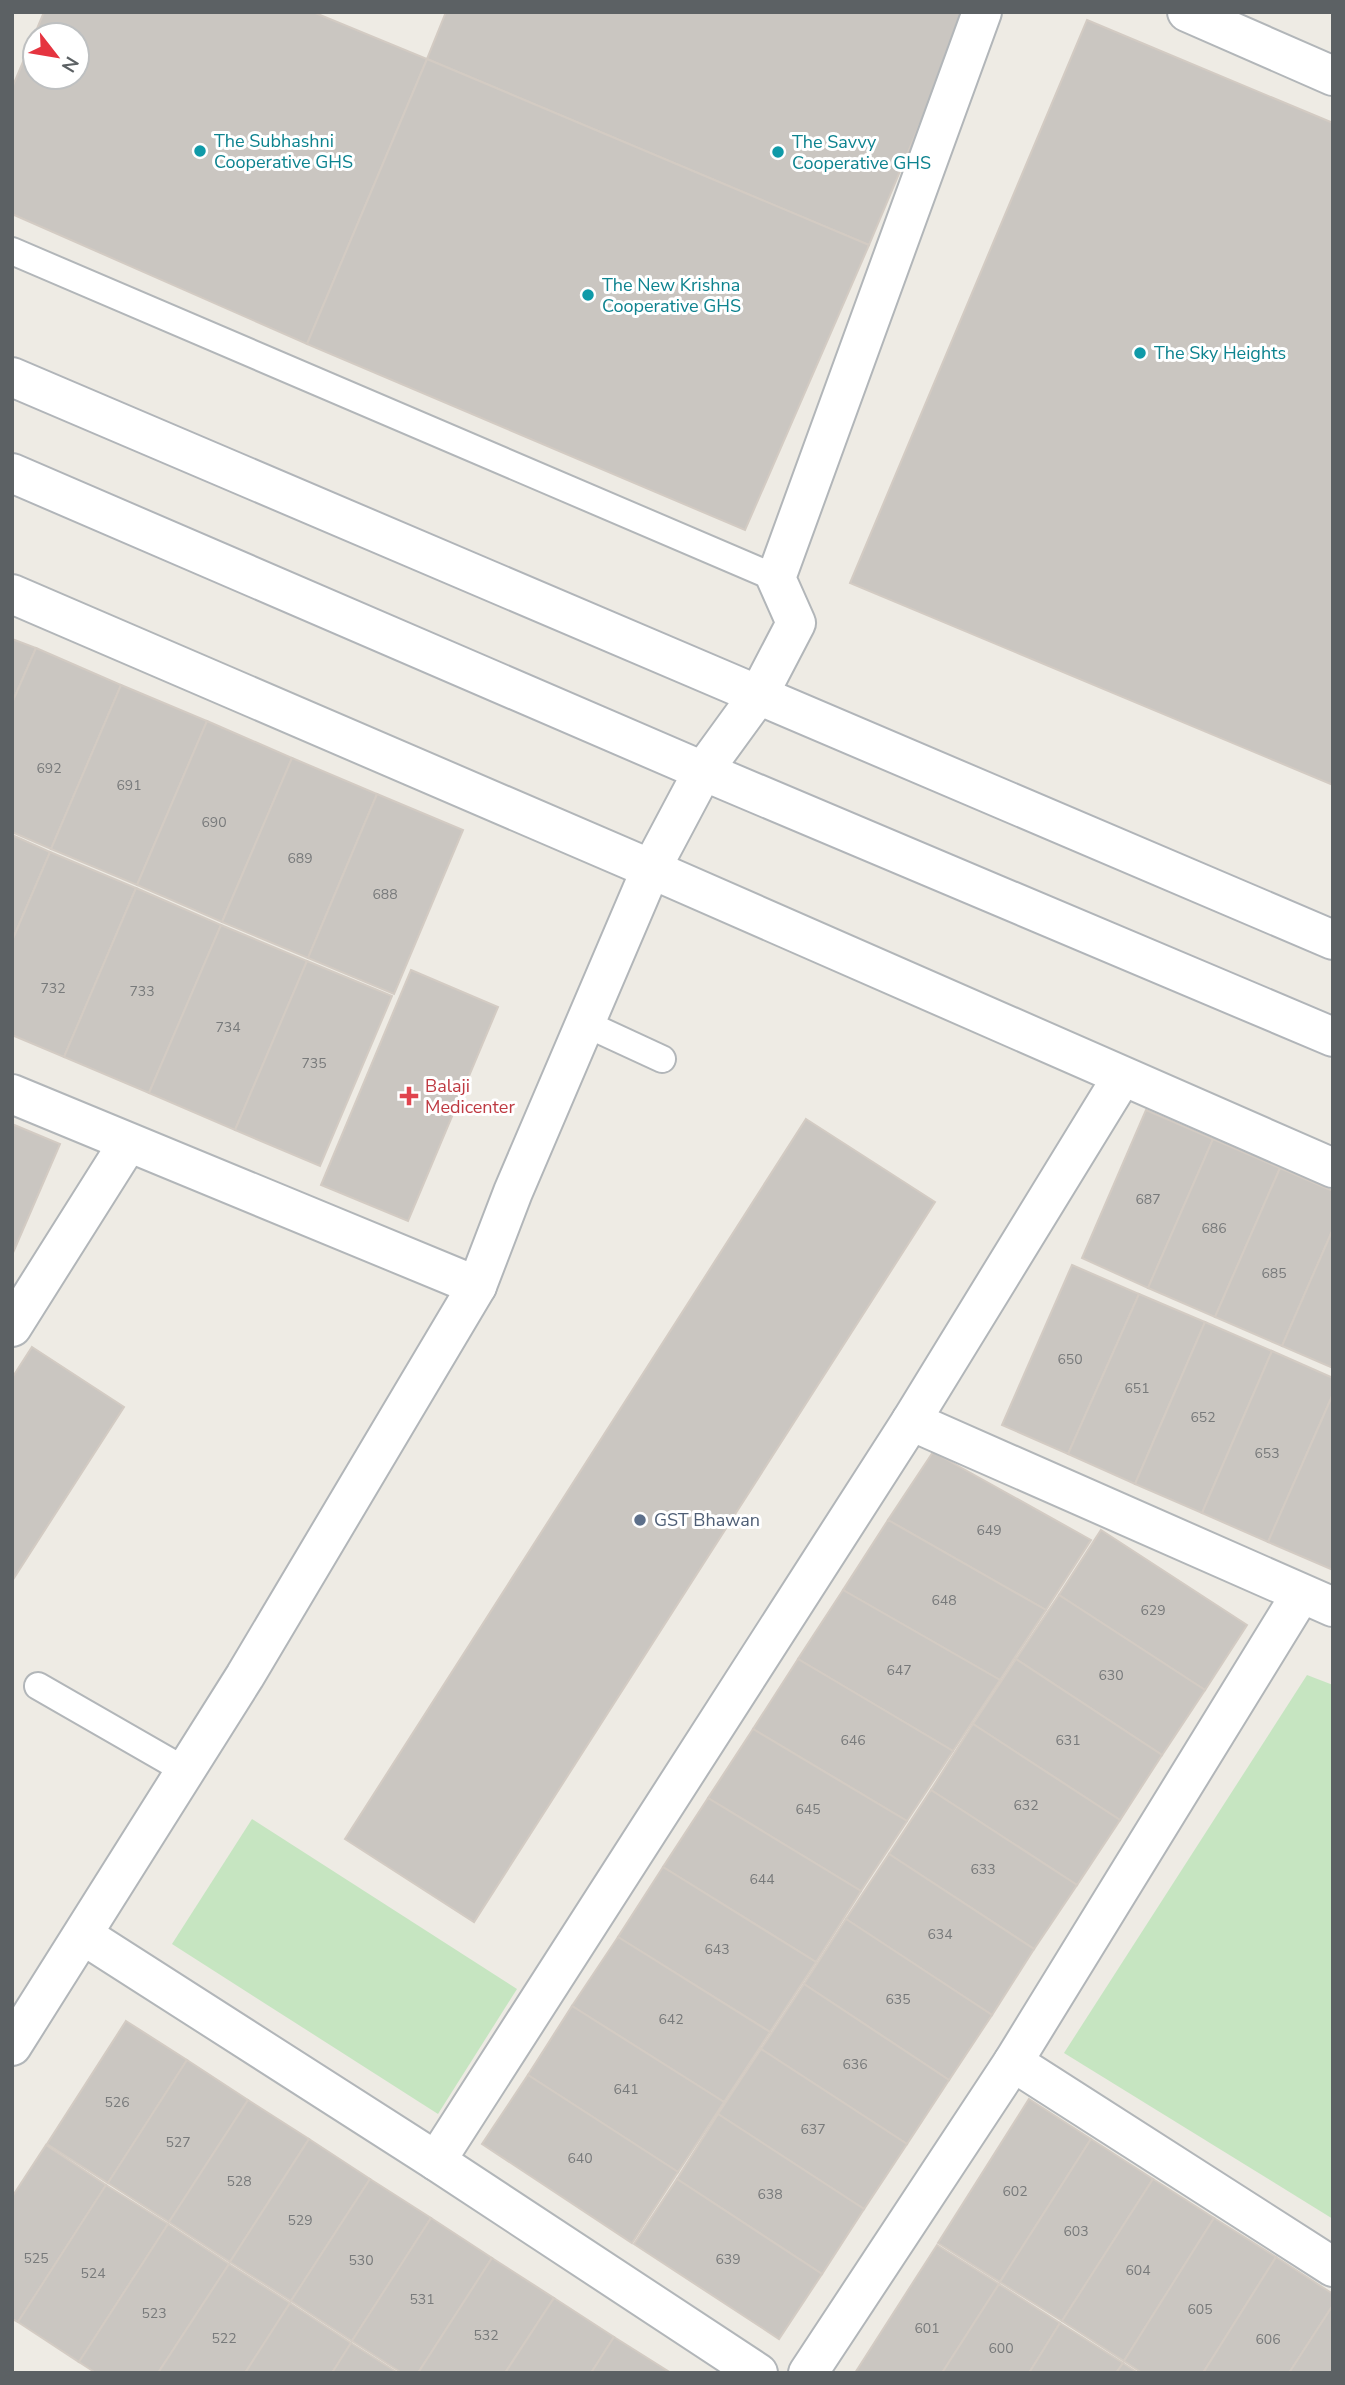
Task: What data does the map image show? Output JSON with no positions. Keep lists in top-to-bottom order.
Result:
{
  "places": {
    "other": [
      "The Subhashni Cooperative GHS",
      "The Savvy Cooperative GHS",
      "The New Krishna Cooperative GHS",
      "The Sky Heights",
      "GST Bhawan"
    ],
    "health": ["Balaji Medicenter"]
  },
  "house_numbers": [
    "692",
    "691",
    "690",
    "689",
    "688",
    "732",
    "733",
    "734",
    "735",
    "687",
    "686",
    "685",
    "650",
    "651",
    "652",
    "653",
    "649",
    "648",
    "629",
    "647",
    "630",
    "646",
    "631",
    "632",
    "645",
    "633",
    "644",
    "634",
    "643",
    "635",
    "642",
    "636",
    "641",
    "526",
    "637",
    "527",
    "640",
    "528",
    "602",
    "638",
    "529",
    "603",
    "525",
    "639",
    "530",
    "604",
    "524",
    "531",
    "605",
    "523",
    "601",
    "532",
    "522",
    "606",
    "600"
  ],
  "north": "bottom right"
}
